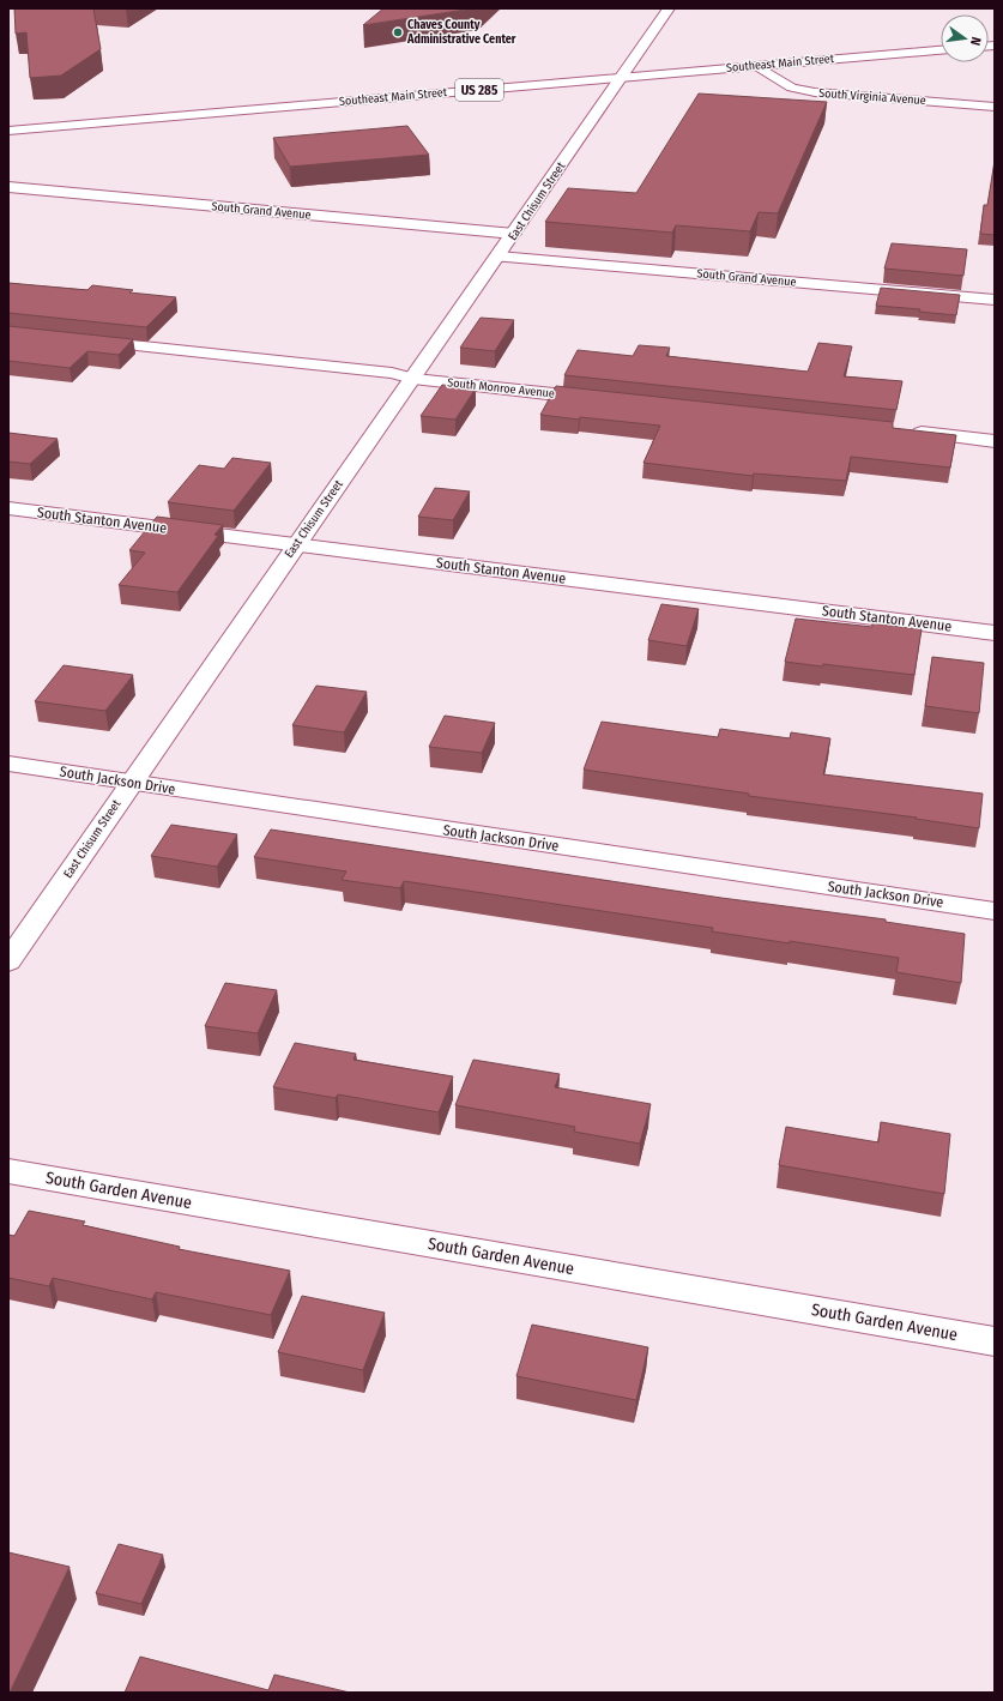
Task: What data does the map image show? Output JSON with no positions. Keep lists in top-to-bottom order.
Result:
{
  "streets": {
    "street": [
      "Southeast Main Street",
      "US 285",
      "South Virginia Avenue",
      "East Chisum Street",
      "South Grand Avenue",
      "South Monroe Avenue",
      "South Stanton Avenue",
      "South Jackson Drive",
      "South Garden Avenue"
    ]
  },
  "crossings": [
    ["Southeast Main Street", "South Virginia Avenue"],
    ["Southeast Main Street", "East Chisum Street"],
    ["East Chisum Street", "South Grand Avenue"],
    ["East Chisum Street", "South Monroe Avenue"],
    ["East Chisum Street", "South Stanton Avenue"],
    ["East Chisum Street", "South Jackson Drive"]
  ],
  "places": ["Chaves County Administrative Center"],
  "north": "right"
}
